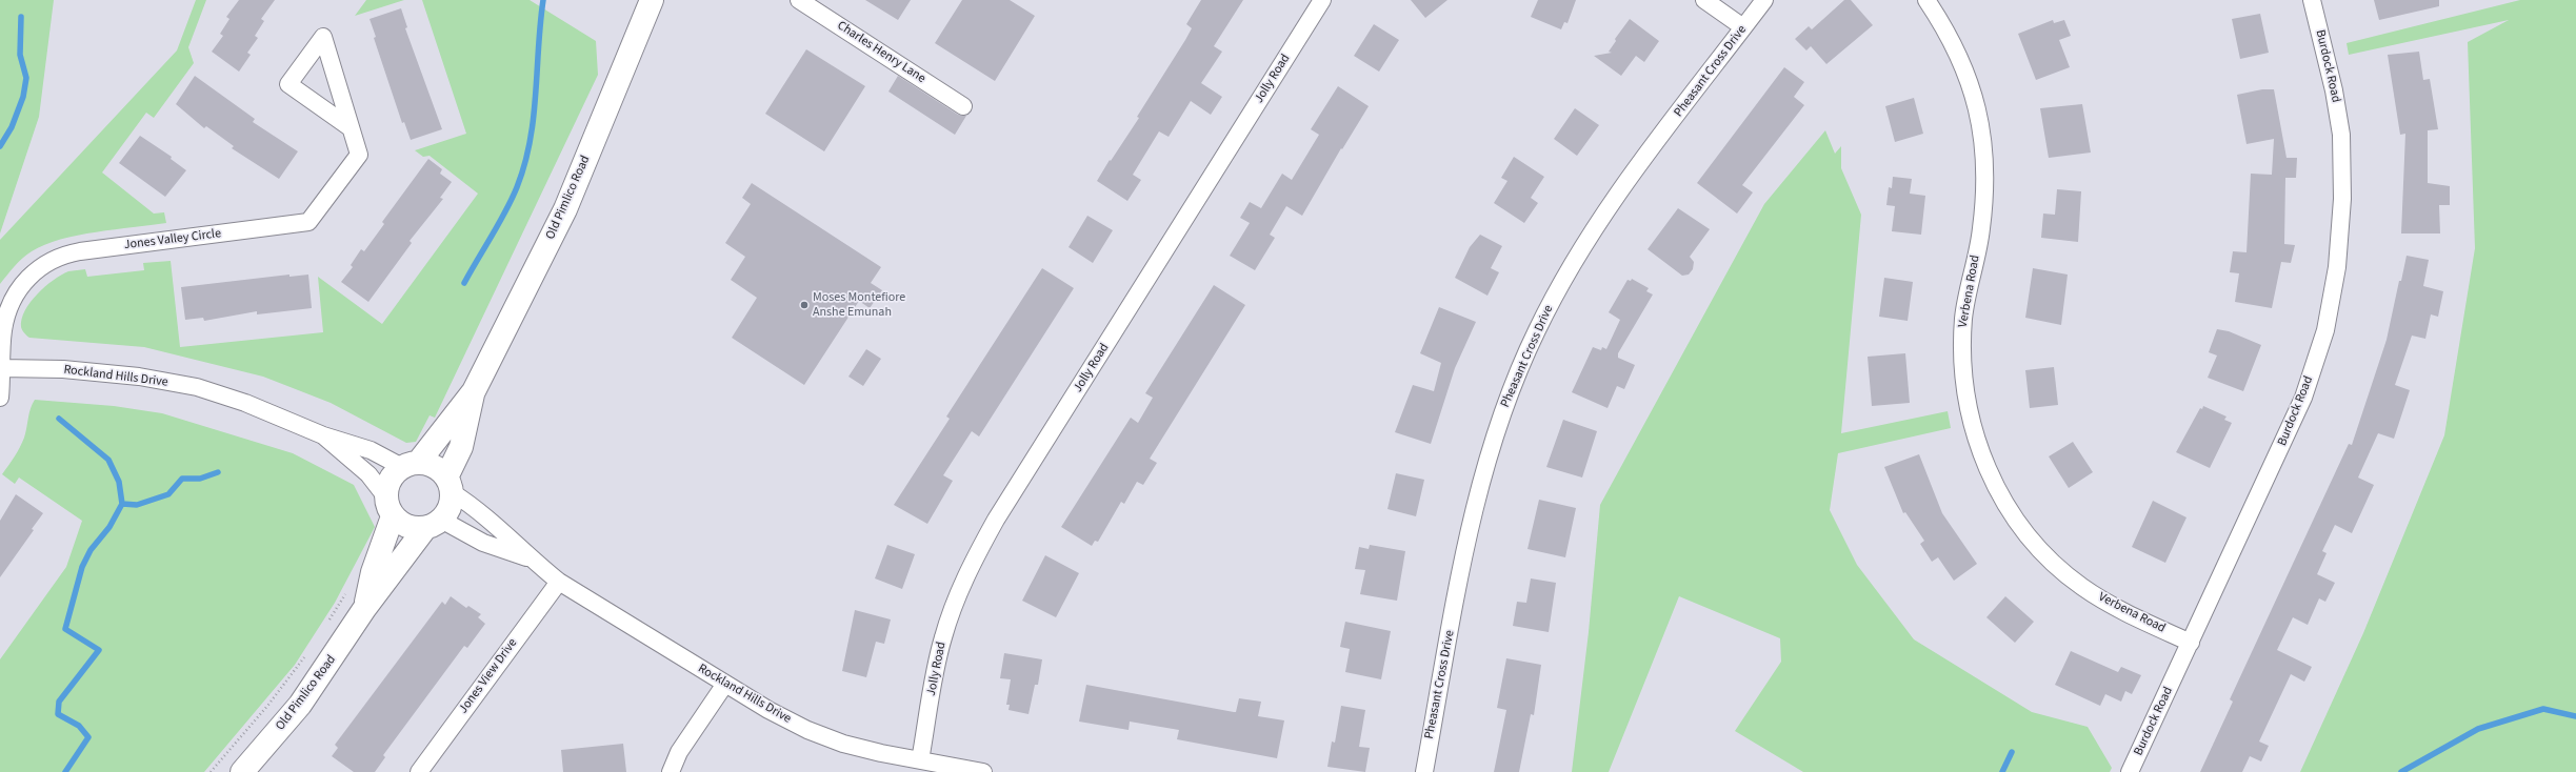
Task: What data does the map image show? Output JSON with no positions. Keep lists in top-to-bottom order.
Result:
{
  "streets": {
    "street": [
      "Charles Henry Lane",
      "Burdock Road",
      "Pheasant Cross Drive",
      "Jolly Road",
      "Old Pimlico Road",
      "Jones Valley Circle",
      "Verbena Road",
      "Rockland Hills Drive",
      "Jones View Drive"
    ]
  },
  "crossings": [
    ["Burdock Road", "Verbena Road"],
    ["Jolly Road", "Rockland Hills Drive"],
    ["Old Pimlico Road", "Rockland Hills Drive"],
    ["Jones Valley Circle", "Rockland Hills Drive"],
    ["Rockland Hills Drive", "Jones View Drive"]
  ],
  "places": ["Moses Montefiore Anshe Emunah"]
}
